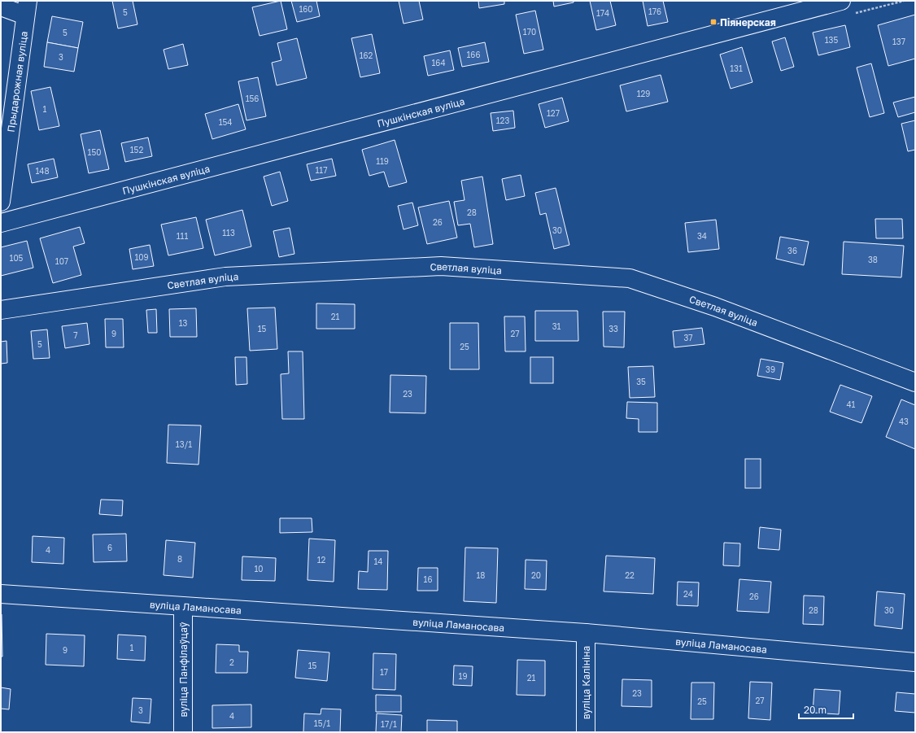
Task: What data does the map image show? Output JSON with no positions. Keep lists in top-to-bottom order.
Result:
{
  "streets": {
    "street": [
      "Прыдарожная вуліца",
      "Пушкінская вуліца",
      "Светлая вуліца",
      "вуліца Ламаносава",
      "вуліца Панфілаўцаў",
      "вуліца Калініна"
    ]
  },
  "crossings": [
    ["вуліца Ламаносава", "вуліца Панфілаўцаў"],
    ["вуліца Ламаносава", "вуліца Калініна"]
  ],
  "places": {
    "transit": ["Піянерская"]
  },
  "house_numbers": [
    "160",
    "176",
    "5",
    "174",
    "170",
    "5",
    "135",
    "137",
    "166",
    "162",
    "3",
    "164",
    "131",
    "129",
    "156",
    "1",
    "127",
    "123",
    "154",
    "152",
    "150",
    "119",
    "117",
    "148",
    "28",
    "26",
    "30",
    "113",
    "111",
    "34",
    "36",
    "109",
    "105",
    "38",
    "107",
    "21",
    "13",
    "31",
    "15",
    "33",
    "9",
    "27",
    "7",
    "37",
    "5",
    "25",
    "39",
    "35",
    "23",
    "41",
    "43",
    "13/1",
    "6",
    "4",
    "8",
    "12",
    "14",
    "10",
    "18",
    "20",
    "22",
    "16",
    "24",
    "26",
    "28",
    "30",
    "1",
    "9",
    "2",
    "15",
    "17",
    "19",
    "21",
    "23",
    "27",
    "25",
    "3",
    "4",
    "15/1",
    "17/1"
  ],
  "scale_bar": "20 m"
}
